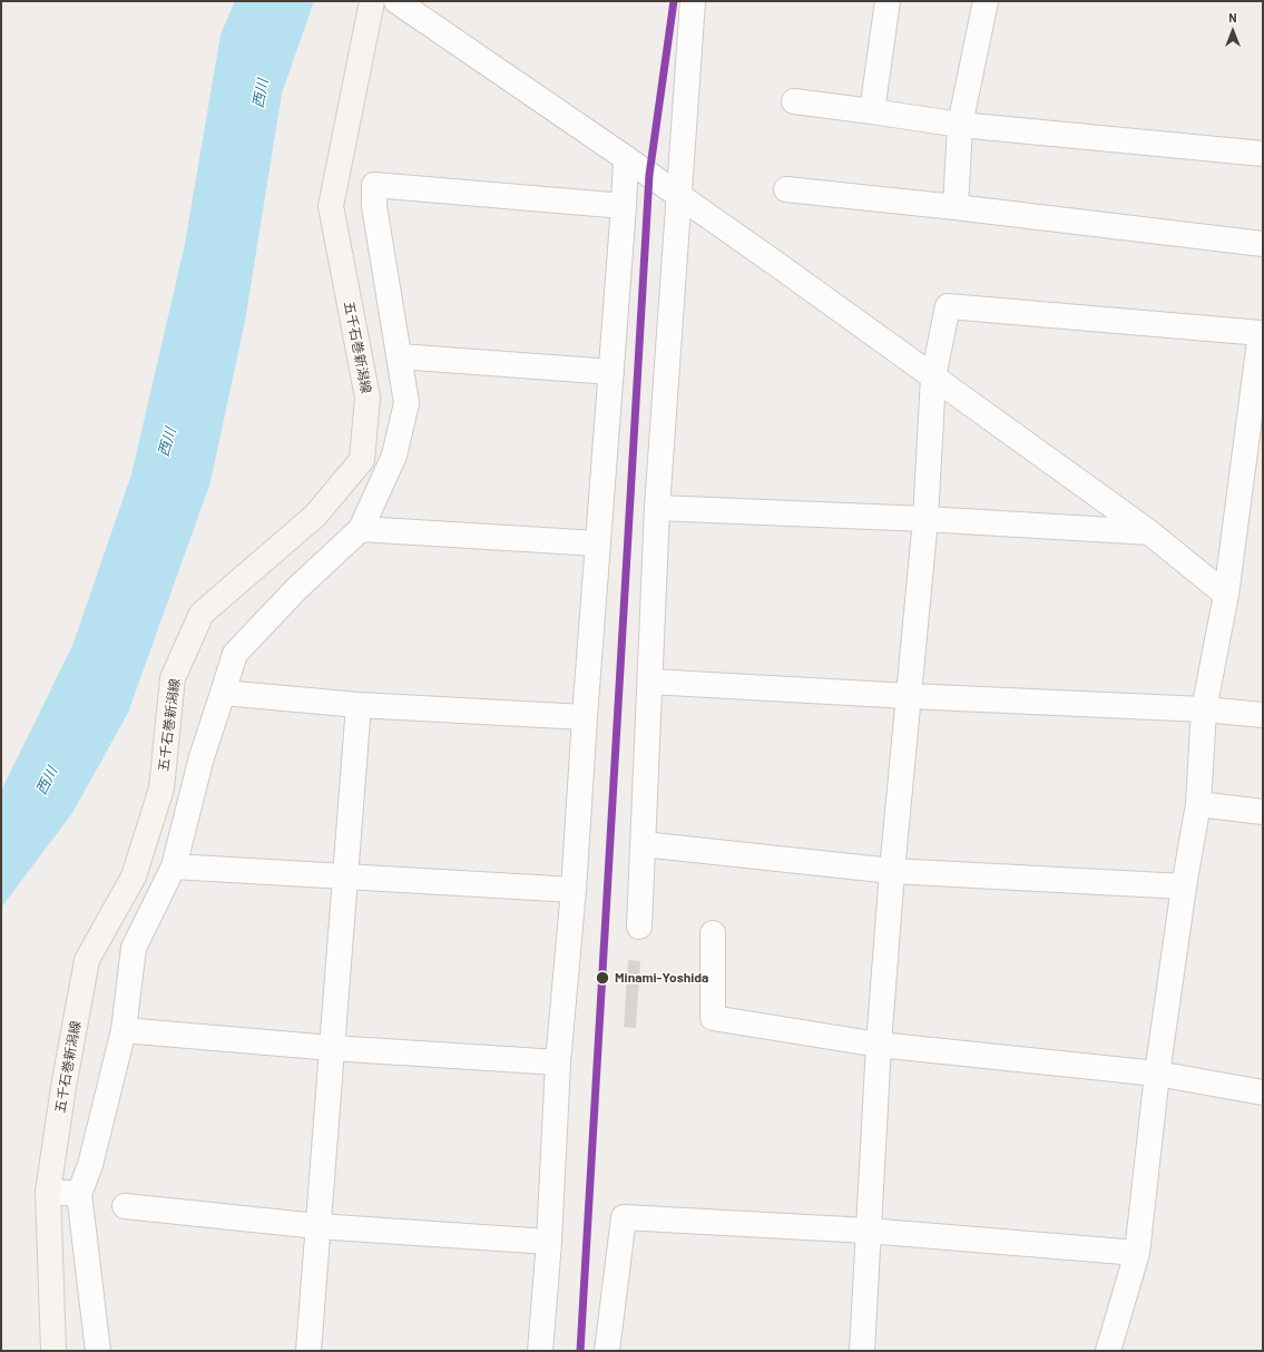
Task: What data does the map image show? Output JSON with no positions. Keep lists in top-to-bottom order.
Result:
{
  "streets": {
    "main road": ["五千石巻新潟線"]
  },
  "water": ["西川"],
  "places": ["Minami-Yoshida"],
  "north": "top"
}
